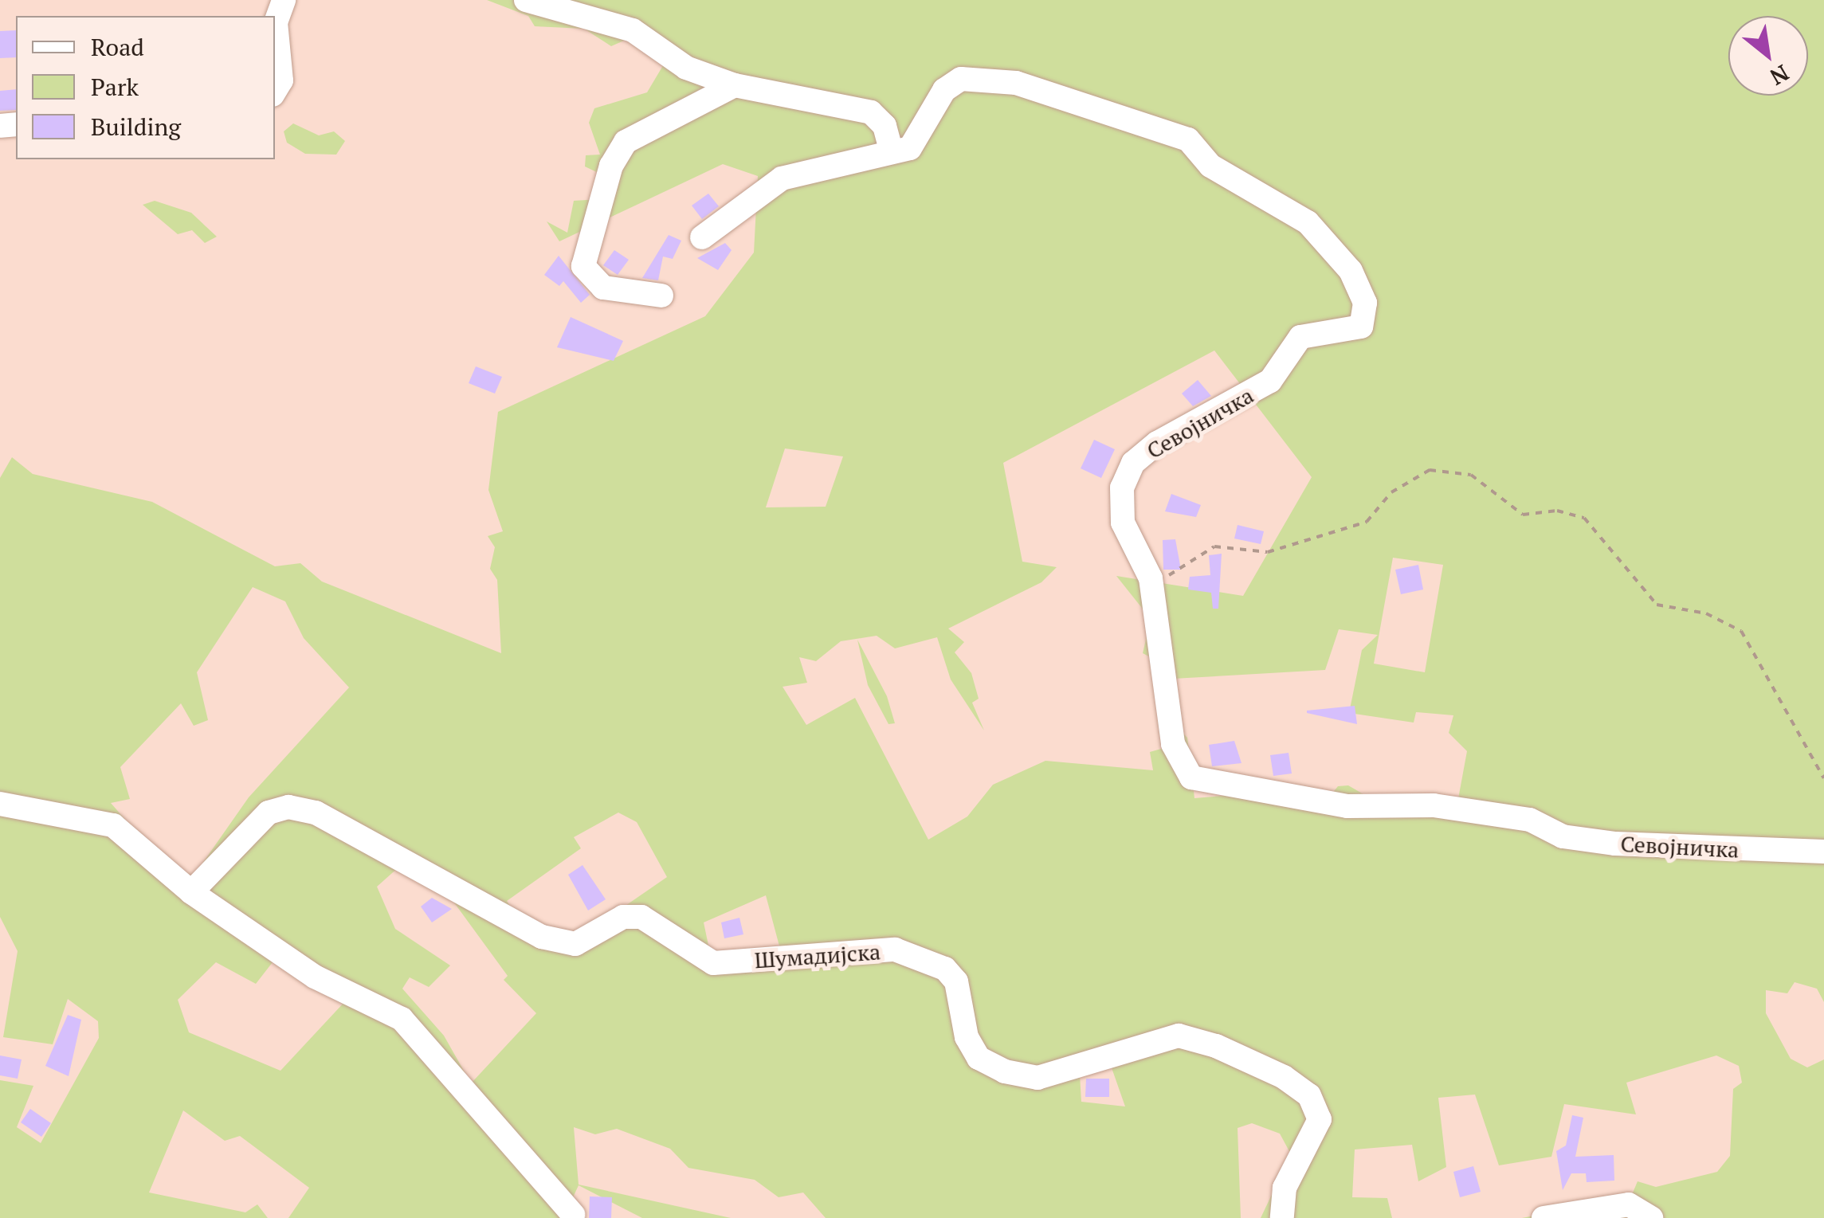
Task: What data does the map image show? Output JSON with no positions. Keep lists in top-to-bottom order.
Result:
{
  "streets": {
    "street": ["Севојничка", "Шумадијска"]
  },
  "legend": ["Road", "Park", "Building"],
  "north": "bottom right"
}
